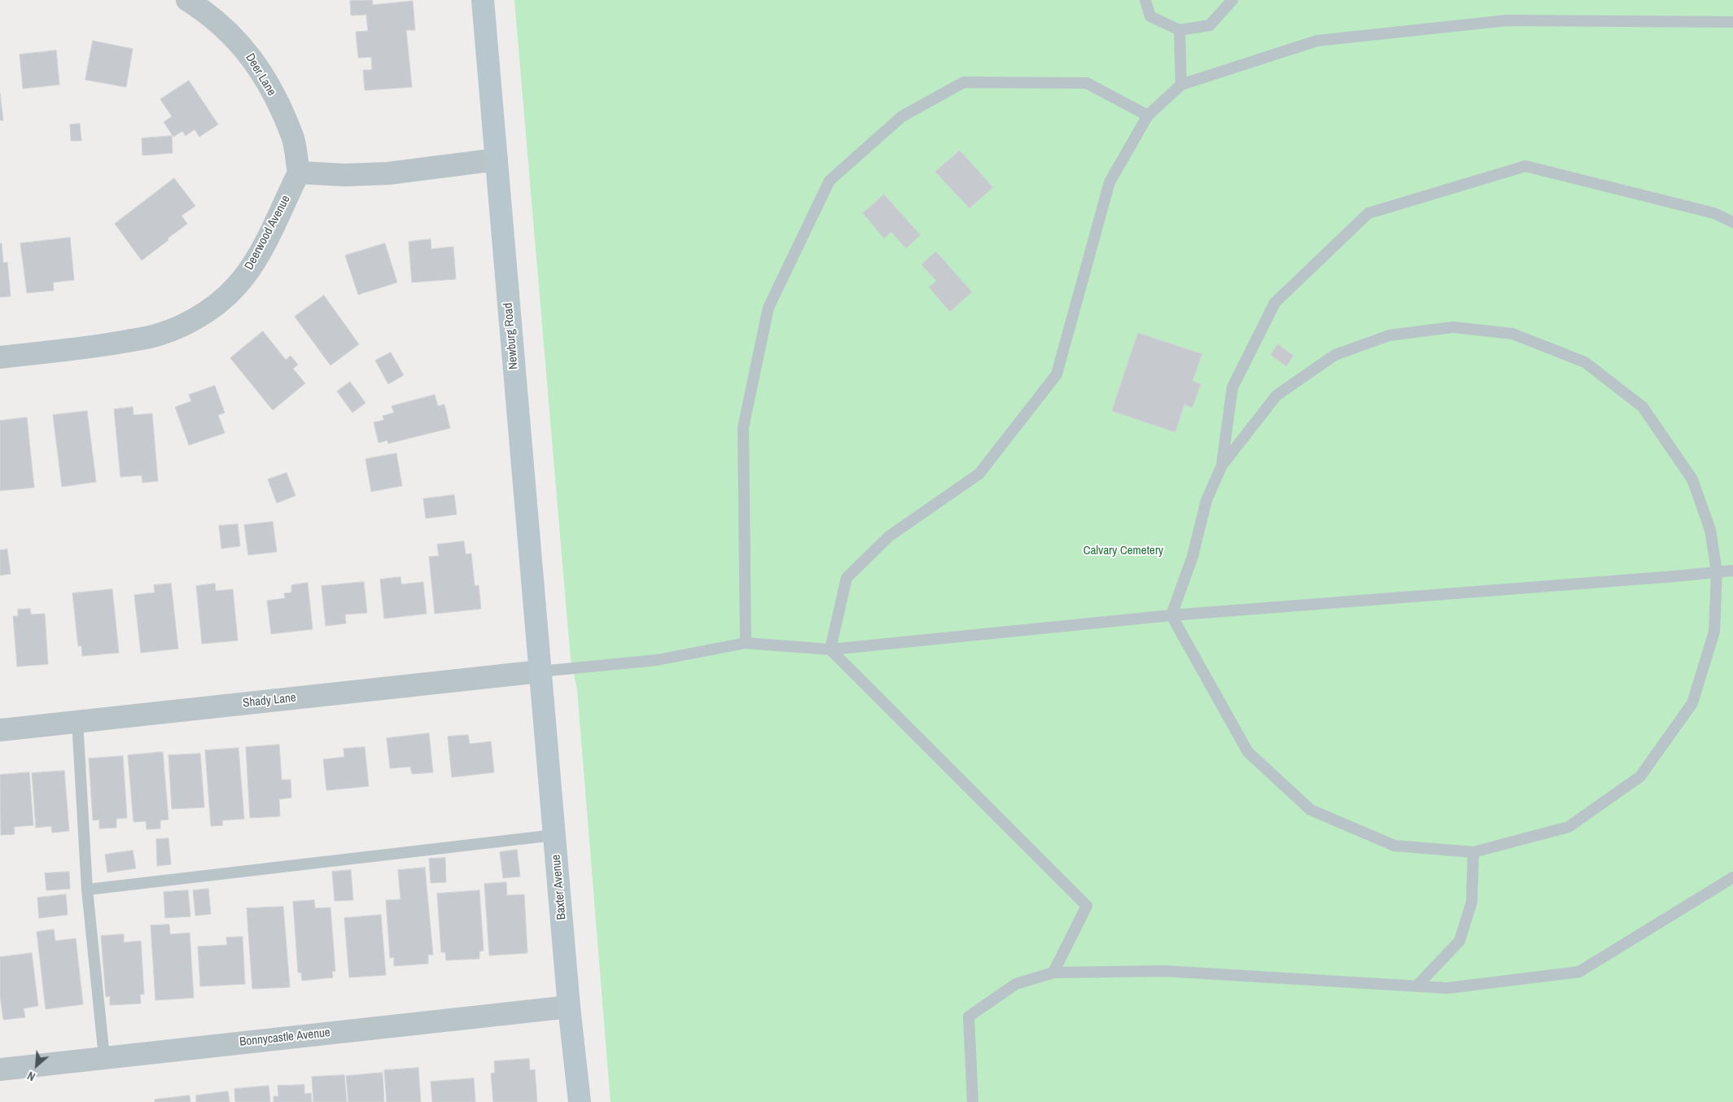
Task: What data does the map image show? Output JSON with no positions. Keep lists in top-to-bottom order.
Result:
{
  "streets": {
    "main road": ["Newburg Road", "Baxter Avenue"],
    "street": [
      "Deer Lane",
      "Deerwood Avenue",
      "Shady Lane",
      "Bonnycastle Avenue"
    ]
  },
  "crossings": [
    ["Deer Lane", "Deerwood Avenue"],
    ["Newburg Road", "Shady Lane"],
    ["Newburg Road", "Baxter Avenue"],
    ["Shady Lane", "Baxter Avenue"],
    ["Baxter Avenue", "Bonnycastle Avenue"]
  ],
  "parks": ["Calvary Cemetery"],
  "north": "bottom left"
}
